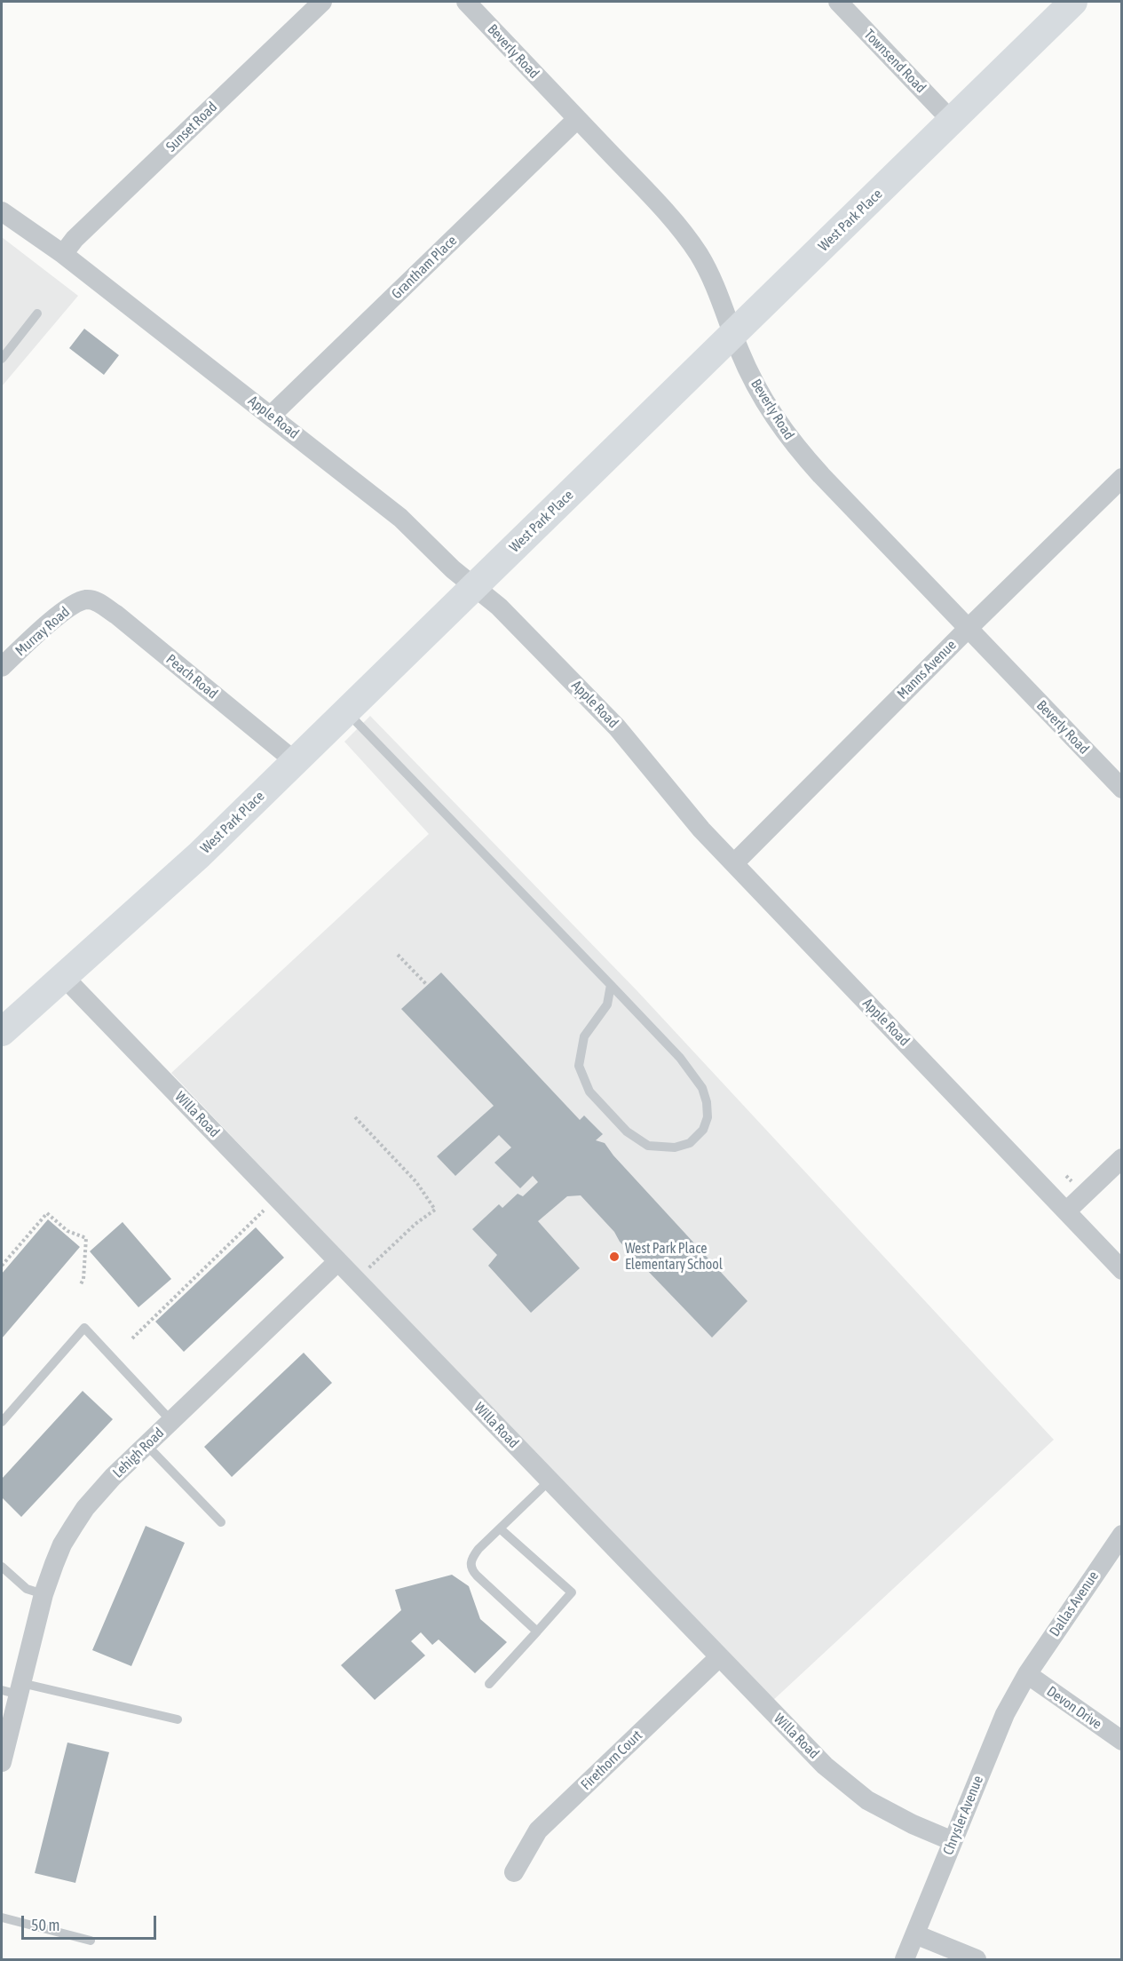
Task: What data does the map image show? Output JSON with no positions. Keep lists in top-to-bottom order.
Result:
{
  "streets": {
    "street": [
      "Beverly Road",
      "Townsend Road",
      "Sunset Road",
      "West Park Place",
      "Grantham Place",
      "Apple Road",
      "Murray Road",
      "Manns Avenue",
      "Peach Road",
      "Willa Road",
      "Lehigh Road",
      "Dallas Avenue",
      "Devon Drive",
      "Firethorn Court",
      "Chrysler Avenue"
    ]
  },
  "crossings": [
    ["Beverly Road", "West Park Place"],
    ["Beverly Road", "Grantham Place"],
    ["Beverly Road", "Manns Avenue"],
    ["Townsend Road", "West Park Place"],
    ["Sunset Road", "Apple Road"],
    ["West Park Place", "Apple Road"],
    ["West Park Place", "Peach Road"],
    ["West Park Place", "Willa Road"],
    ["Grantham Place", "Apple Road"],
    ["Apple Road", "Manns Avenue"],
    ["Murray Road", "Peach Road"],
    ["Willa Road", "Lehigh Road"],
    ["Willa Road", "Firethorn Court"],
    ["Willa Road", "Chrysler Avenue"],
    ["Dallas Avenue", "Devon Drive"],
    ["Dallas Avenue", "Chrysler Avenue"],
    ["Devon Drive", "Chrysler Avenue"]
  ],
  "places": ["West Park Place Elementary School"],
  "scale_bar": "50 m"
}
